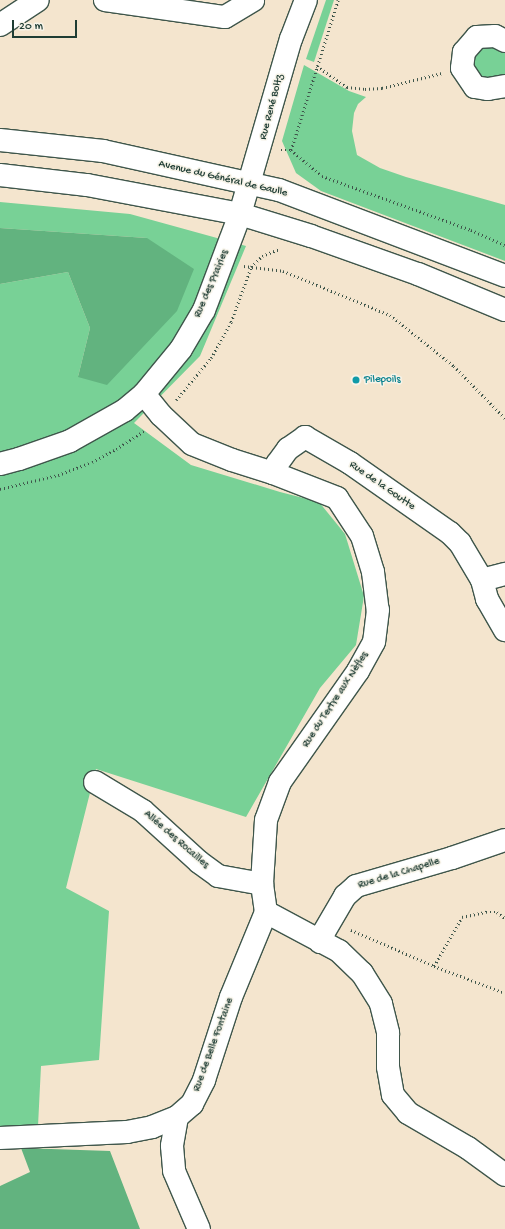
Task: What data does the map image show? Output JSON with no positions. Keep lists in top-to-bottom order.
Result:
{
  "streets": {
    "street": [
      "Rue René Boltz",
      "Avenue du Général de Gaulle",
      "Rue des Prairies",
      "Rue de la Goutte",
      "Rue du Tertre aux Nèfles",
      "Allée des Rocailles",
      "Rue de la Chapelle",
      "Rue de Belle Fontaine"
    ]
  },
  "crossings": [
    ["Rue René Boltz", "Avenue du Général de Gaulle"],
    ["Rue René Boltz", "Rue des Prairies"],
    ["Rue des Prairies", "Rue du Tertre aux Nèfles"],
    ["Rue de la Goutte", "Rue du Tertre aux Nèfles"],
    ["Rue du Tertre aux Nèfles", "Allée des Rocailles"],
    ["Rue du Tertre aux Nèfles", "Rue de Belle Fontaine"]
  ],
  "places": ["Pilepoils"],
  "scale_bar": "20 m"
}
